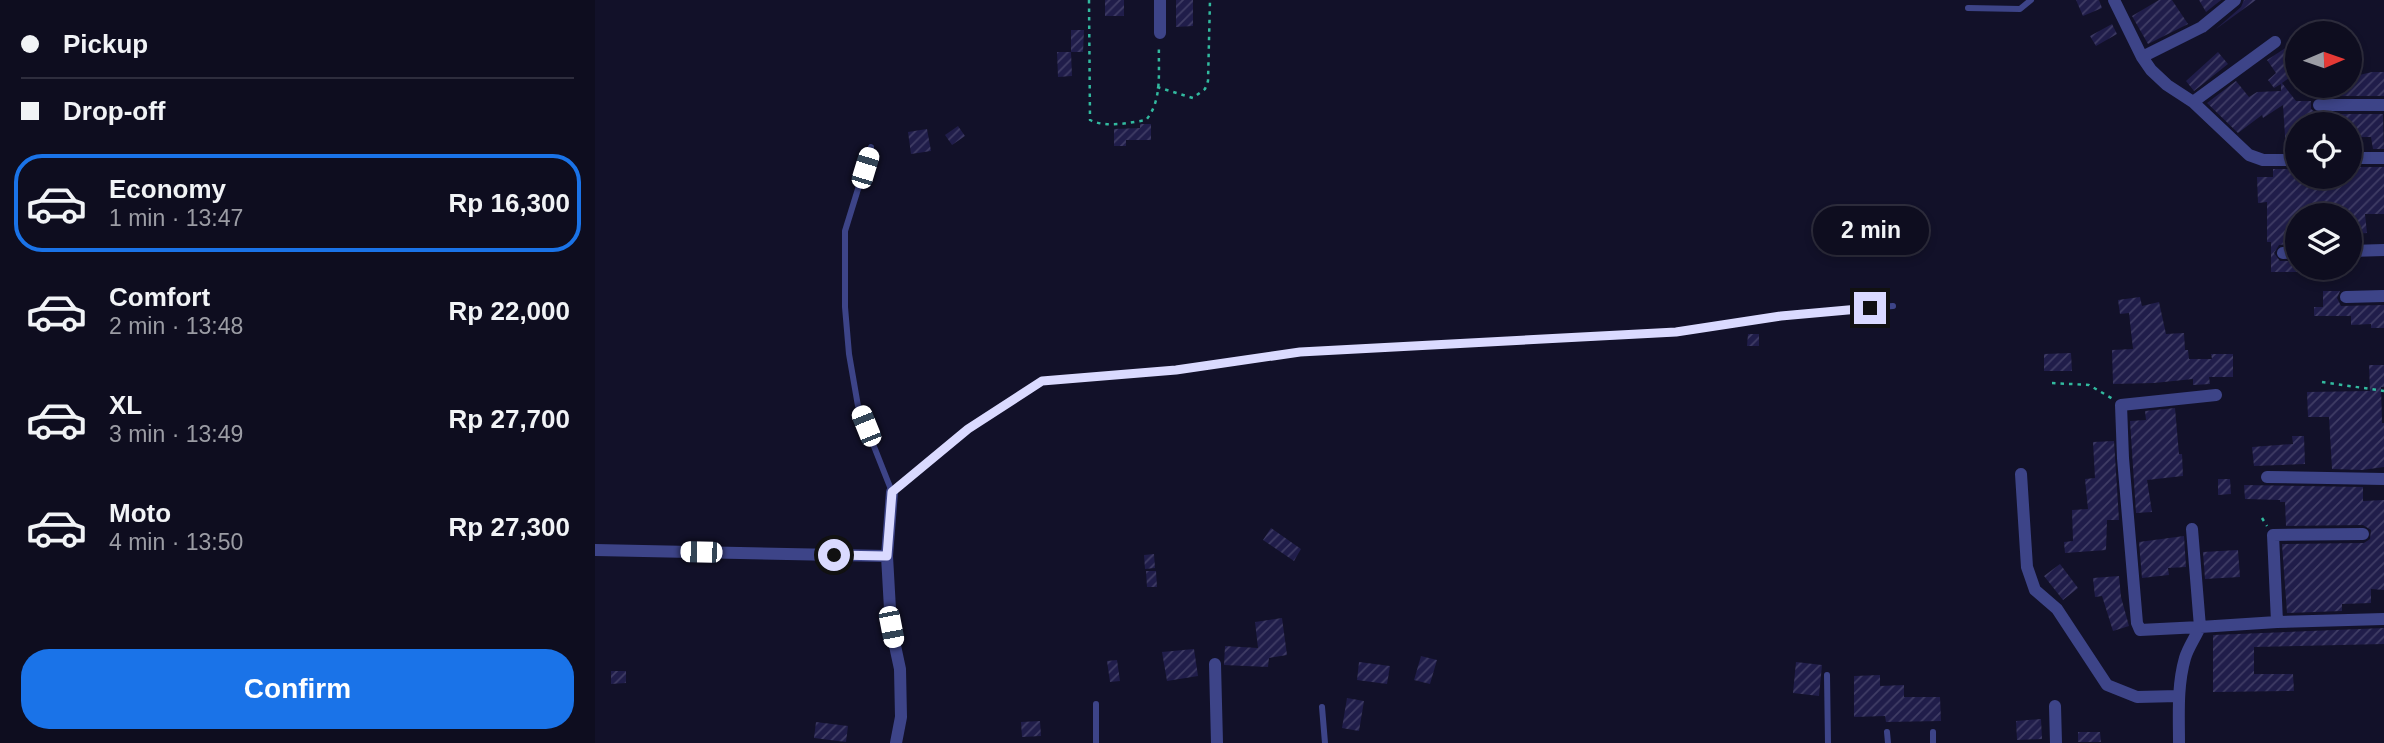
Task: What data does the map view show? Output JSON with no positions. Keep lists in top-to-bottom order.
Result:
{
  "north": "right",
  "page": {
    "banner": ["Pickup", "Drop-off"],
    "list": [
      {
        "name": "Economy",
        "note": "1 min · 13:47",
        "value": "Rp 16,300"
      },
      {
        "name": "Comfort",
        "note": "2 min · 13:48",
        "value": "Rp 22,000"
      },
      {
        "name": "XL",
        "note": "3 min · 13:49",
        "value": "Rp 27,700"
      },
      {
        "name": "Moto",
        "note": "4 min · 13:50",
        "value": "Rp 27,300"
      }
    ],
    "bubble": "2 min",
    "buttons": "Confirm"
  }
}
